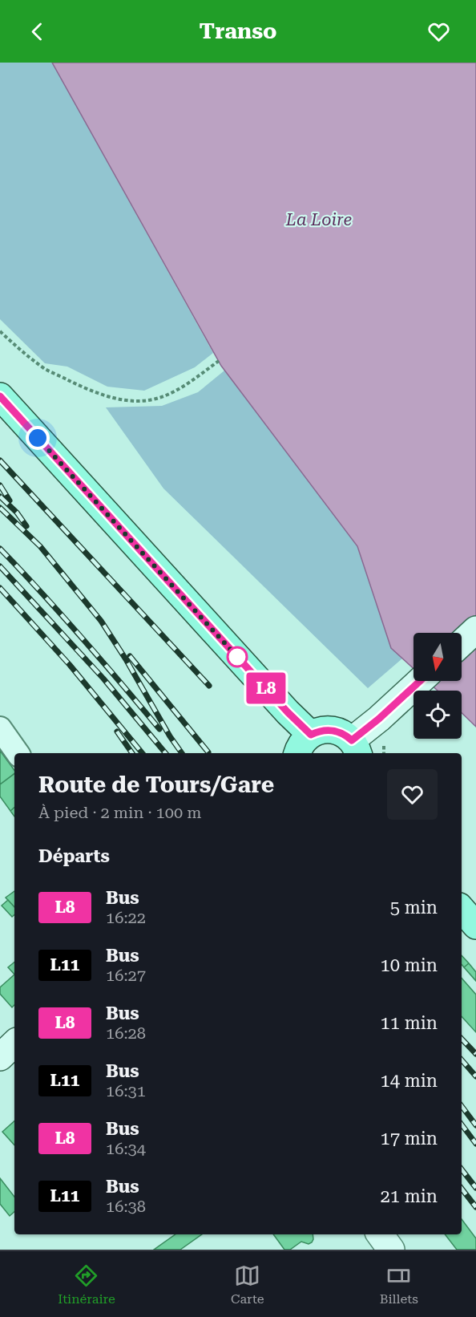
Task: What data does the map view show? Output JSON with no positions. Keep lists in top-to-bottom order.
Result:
{
  "water": ["La Loire"],
  "lines": ["bus line L8"],
  "north": "bottom",
  "page": {
    "header": "Transo",
    "on_map": "L8",
    "heading": [
      ["Route de Tours/Gare", "À pied · 2 min · 100 m"],
      "Départs"
    ],
    "list": [
      {
        "mark": "L8",
        "name": "Bus",
        "note": "16:22",
        "value": "5 min"
      },
      {
        "mark": "L11",
        "name": "Bus",
        "note": "16:27",
        "value": "10 min"
      },
      {
        "mark": "L8",
        "name": "Bus",
        "note": "16:28",
        "value": "11 min"
      },
      {
        "mark": "L11",
        "name": "Bus",
        "note": "16:31",
        "value": "14 min"
      },
      {
        "mark": "L8",
        "name": "Bus",
        "note": "16:34",
        "value": "17 min"
      },
      {
        "mark": "L11",
        "name": "Bus",
        "note": "16:38",
        "value": "21 min"
      }
    ],
    "tabs": ["Itinéraire", "Carte", "Billets"]
  }
}
